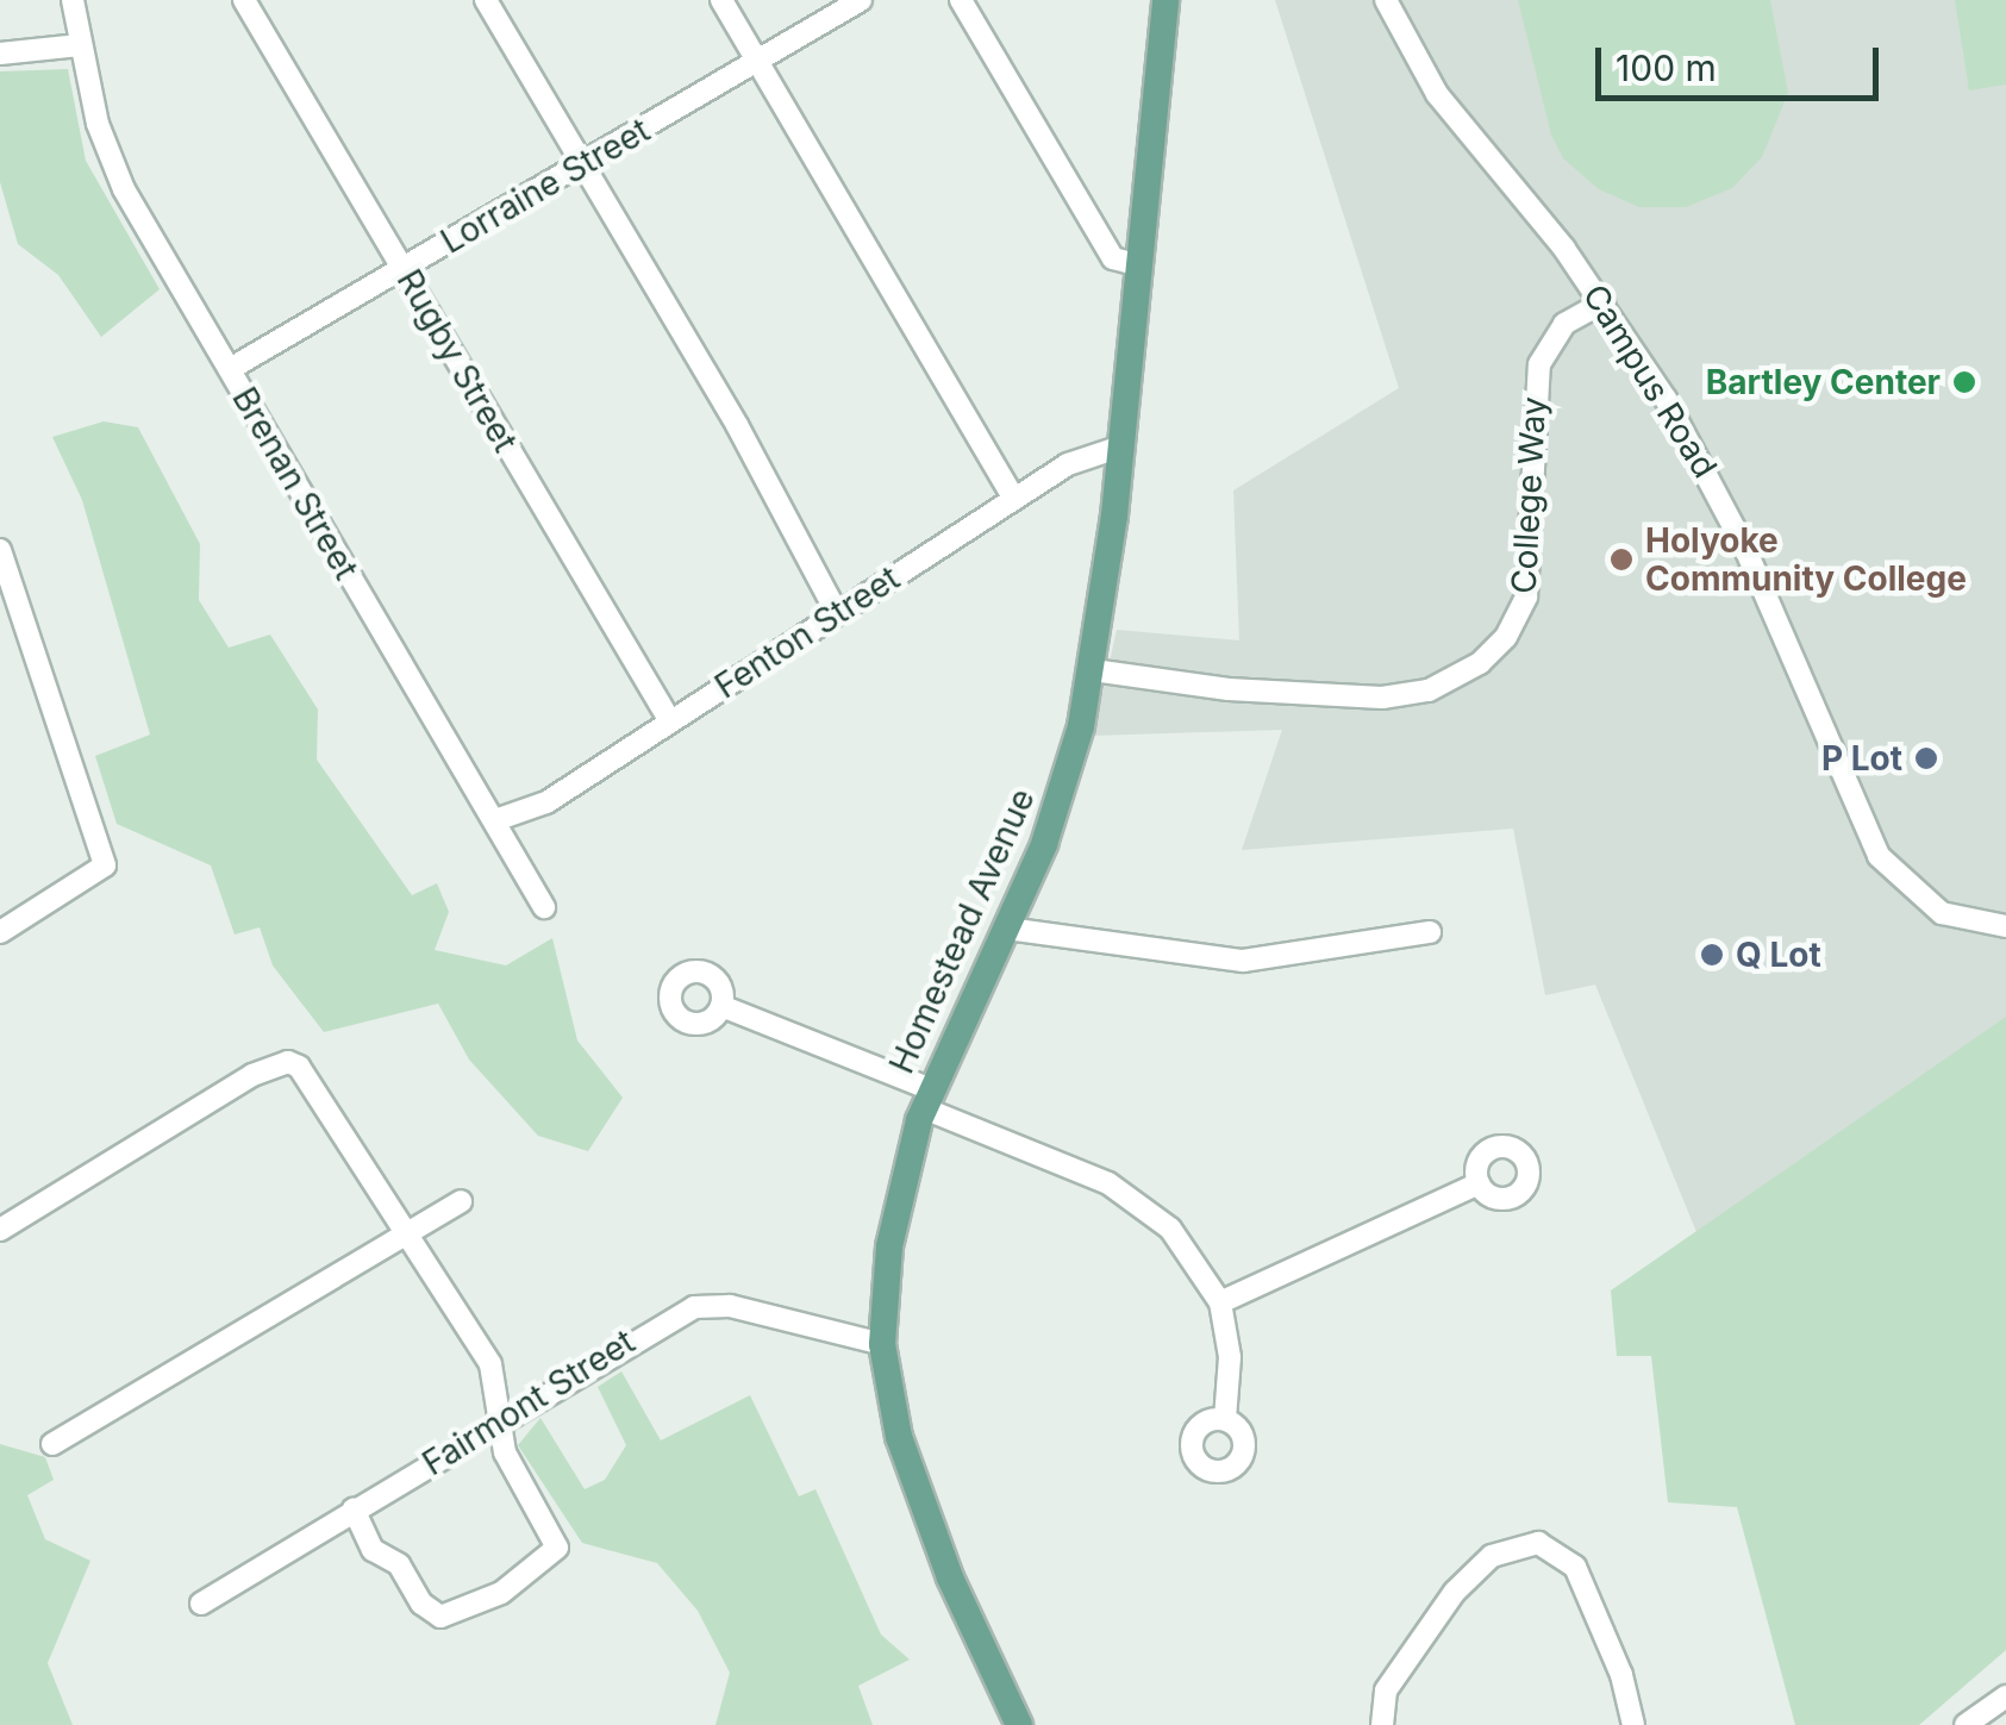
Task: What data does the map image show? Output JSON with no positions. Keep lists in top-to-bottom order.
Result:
{
  "streets": {
    "main road": ["Homestead Avenue"],
    "street": [
      "Lorraine Street",
      "Rugby Street",
      "Campus Road",
      "Brenan Street",
      "College Way",
      "Fenton Street",
      "Fairmont Street"
    ]
  },
  "crossings": [
    ["Lorraine Street", "Rugby Street"],
    ["Lorraine Street", "Brenan Street"],
    ["Rugby Street", "Fenton Street"],
    ["Campus Road", "College Way"],
    ["Brenan Street", "Fenton Street"],
    ["College Way", "Homestead Avenue"],
    ["Fenton Street", "Homestead Avenue"],
    ["Homestead Avenue", "Fairmont Street"]
  ],
  "places": [
    "Bartley Center",
    "Holyoke Community College",
    "P Lot",
    "Q Lot"
  ],
  "scale_bar": "100 m"
}
